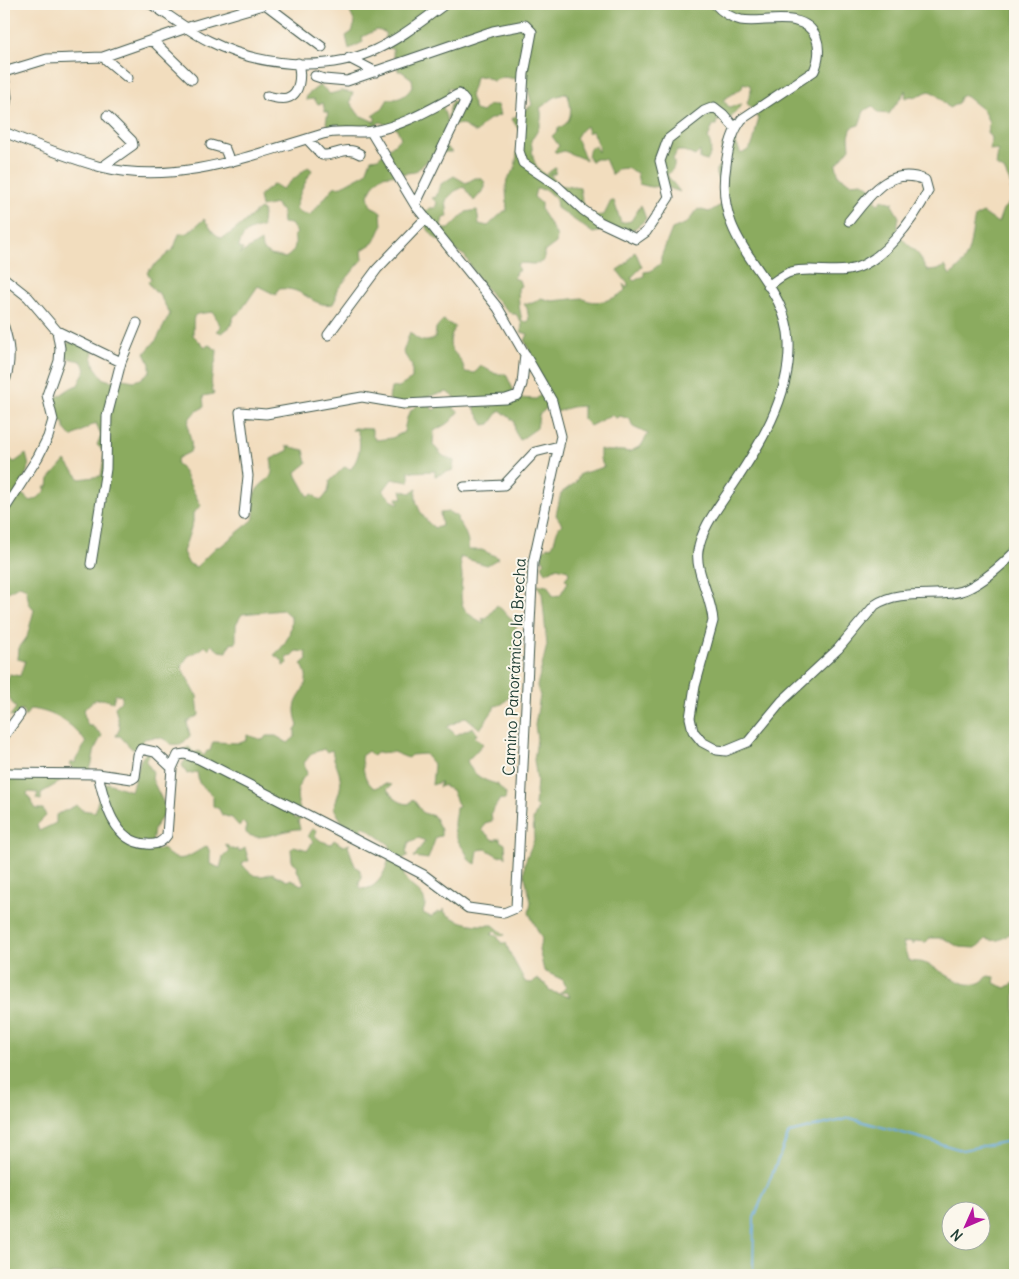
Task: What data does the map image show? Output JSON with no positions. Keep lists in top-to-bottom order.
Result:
{
  "streets": {
    "street": ["Camino Panorámico la Brecha"]
  },
  "north": "bottom left"
}
